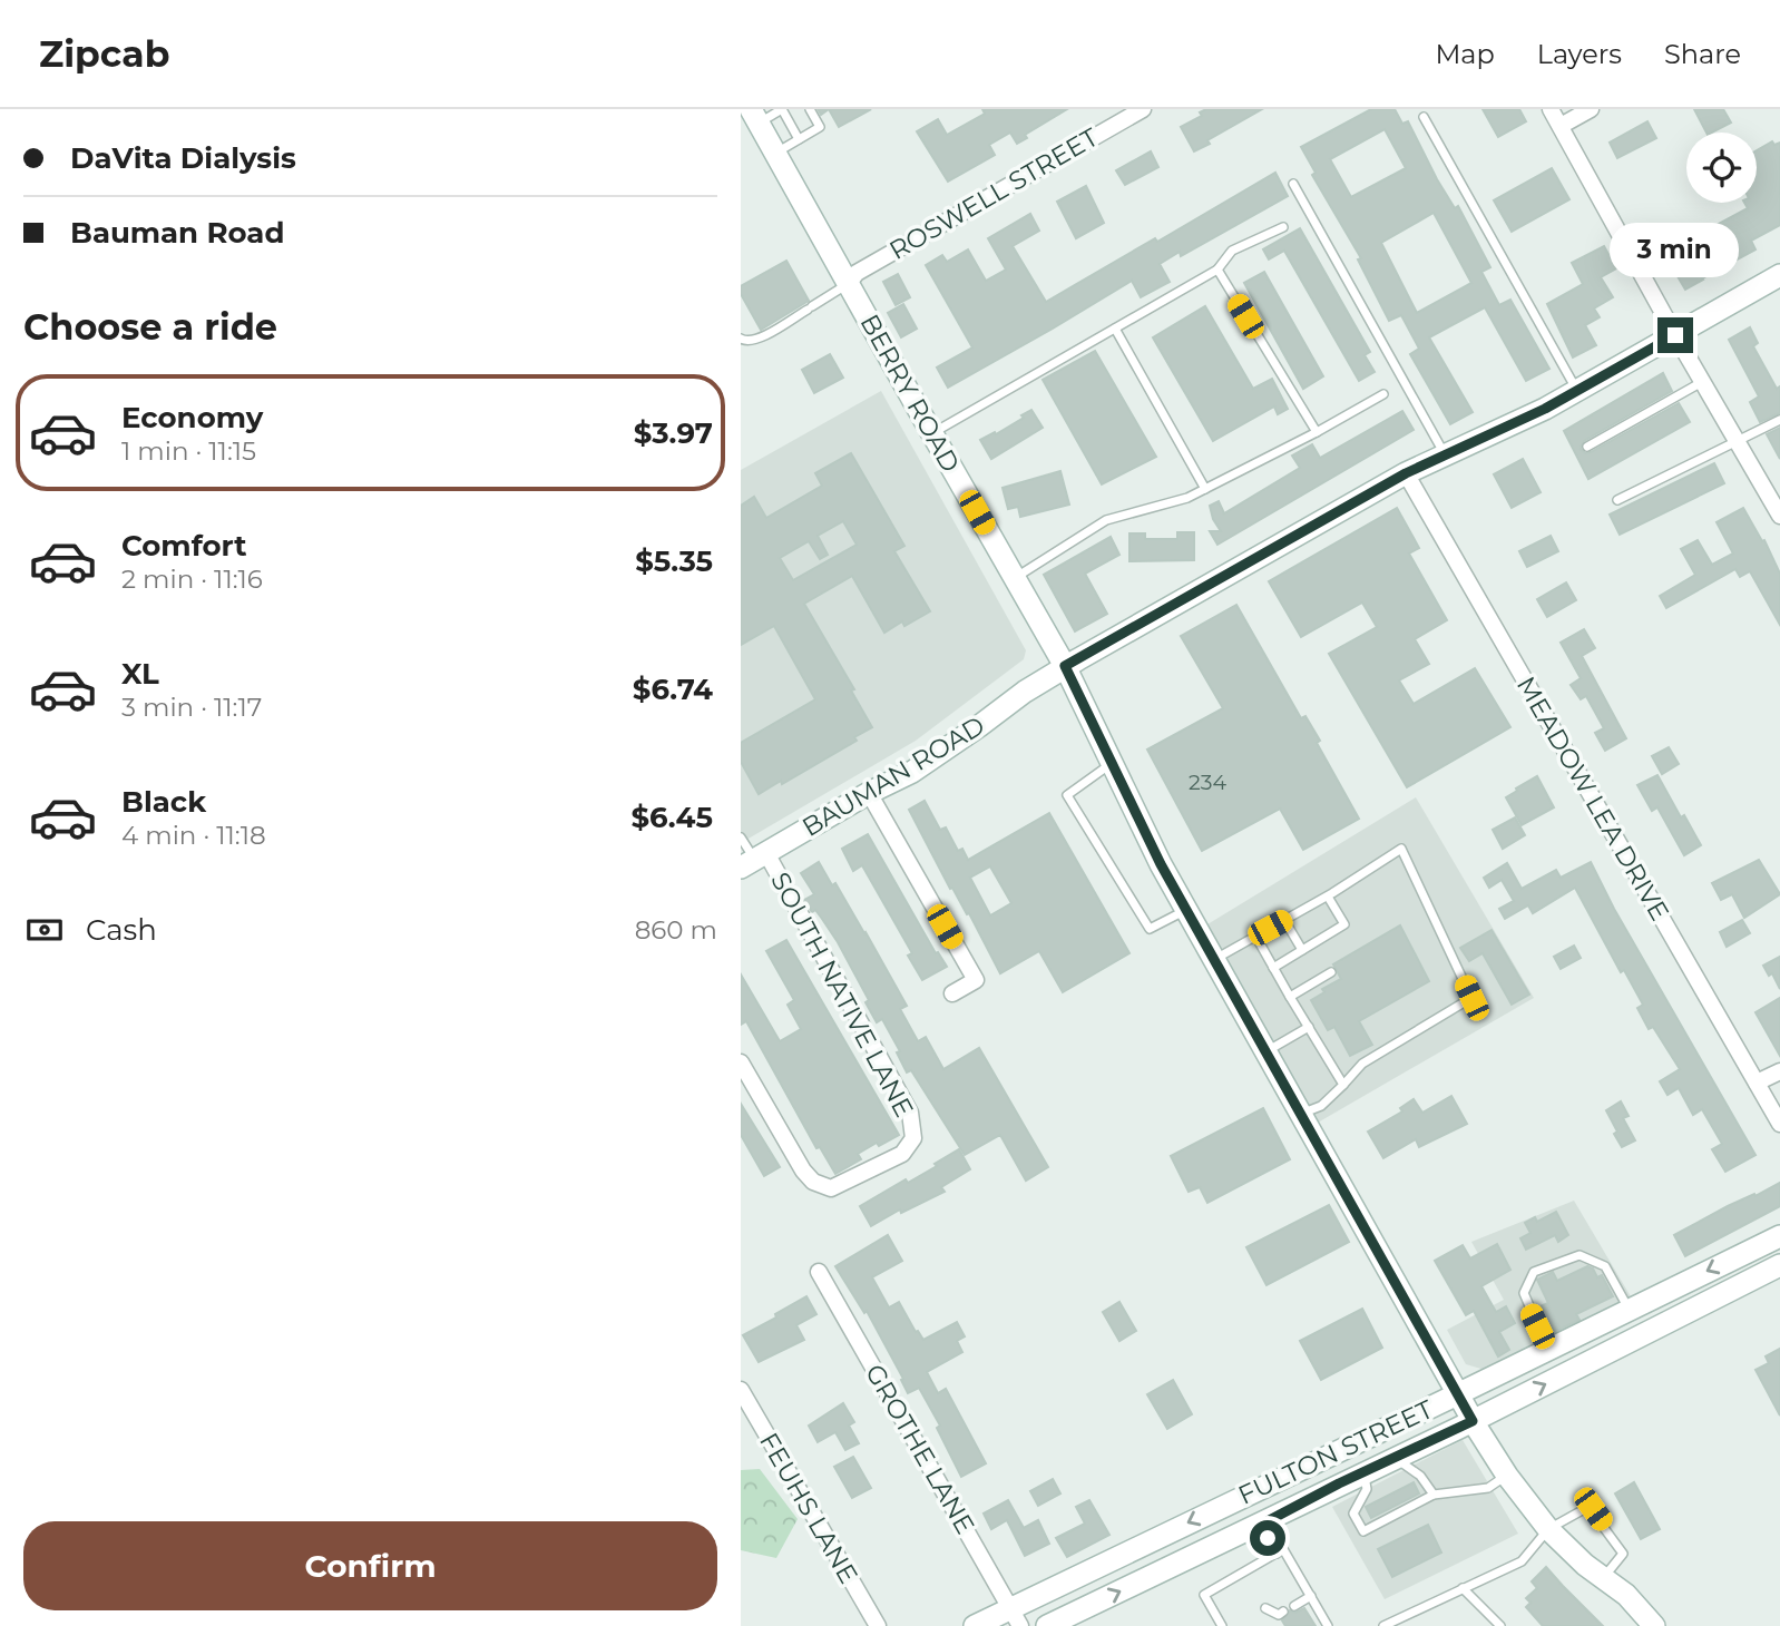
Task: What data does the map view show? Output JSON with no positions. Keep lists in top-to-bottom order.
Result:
{
  "streets": {
    "street": [
      "ROSWELL STREET",
      "BERRY ROAD",
      "BAUMAN ROAD",
      "MEADOW LEA DRIVE",
      "SOUTH NATIVE LANE",
      "GROTHE LANE",
      "FULTON STREET",
      "FEUHS LANE"
    ]
  },
  "crossings": [
    ["ROSWELL STREET", "BERRY ROAD"],
    ["BERRY ROAD", "BAUMAN ROAD"],
    ["BERRY ROAD", "FULTON STREET"],
    ["BAUMAN ROAD", "MEADOW LEA DRIVE"],
    ["BAUMAN ROAD", "SOUTH NATIVE LANE"],
    ["GROTHE LANE", "FULTON STREET"]
  ],
  "house_numbers": ["234"],
  "page": {
    "header": "Zipcab",
    "nav": ["Map", "Layers", "Share"],
    "banner": ["DaVita Dialysis", "Bauman Road"],
    "bubble": "3 min",
    "heading": "Choose a ride",
    "list": [
      {
        "name": "Economy",
        "note": "1 min · 11:15",
        "value": "$3.97"
      },
      {
        "name": "Comfort",
        "note": "2 min · 11:16",
        "value": "$5.35"
      },
      {
        "name": "XL",
        "note": "3 min · 11:17",
        "value": "$6.74"
      },
      {
        "name": "Black",
        "note": "4 min · 11:18",
        "value": "$6.45"
      }
    ],
    "pay": ["Cash", "860 m"],
    "buttons": "Confirm"
  }
}
